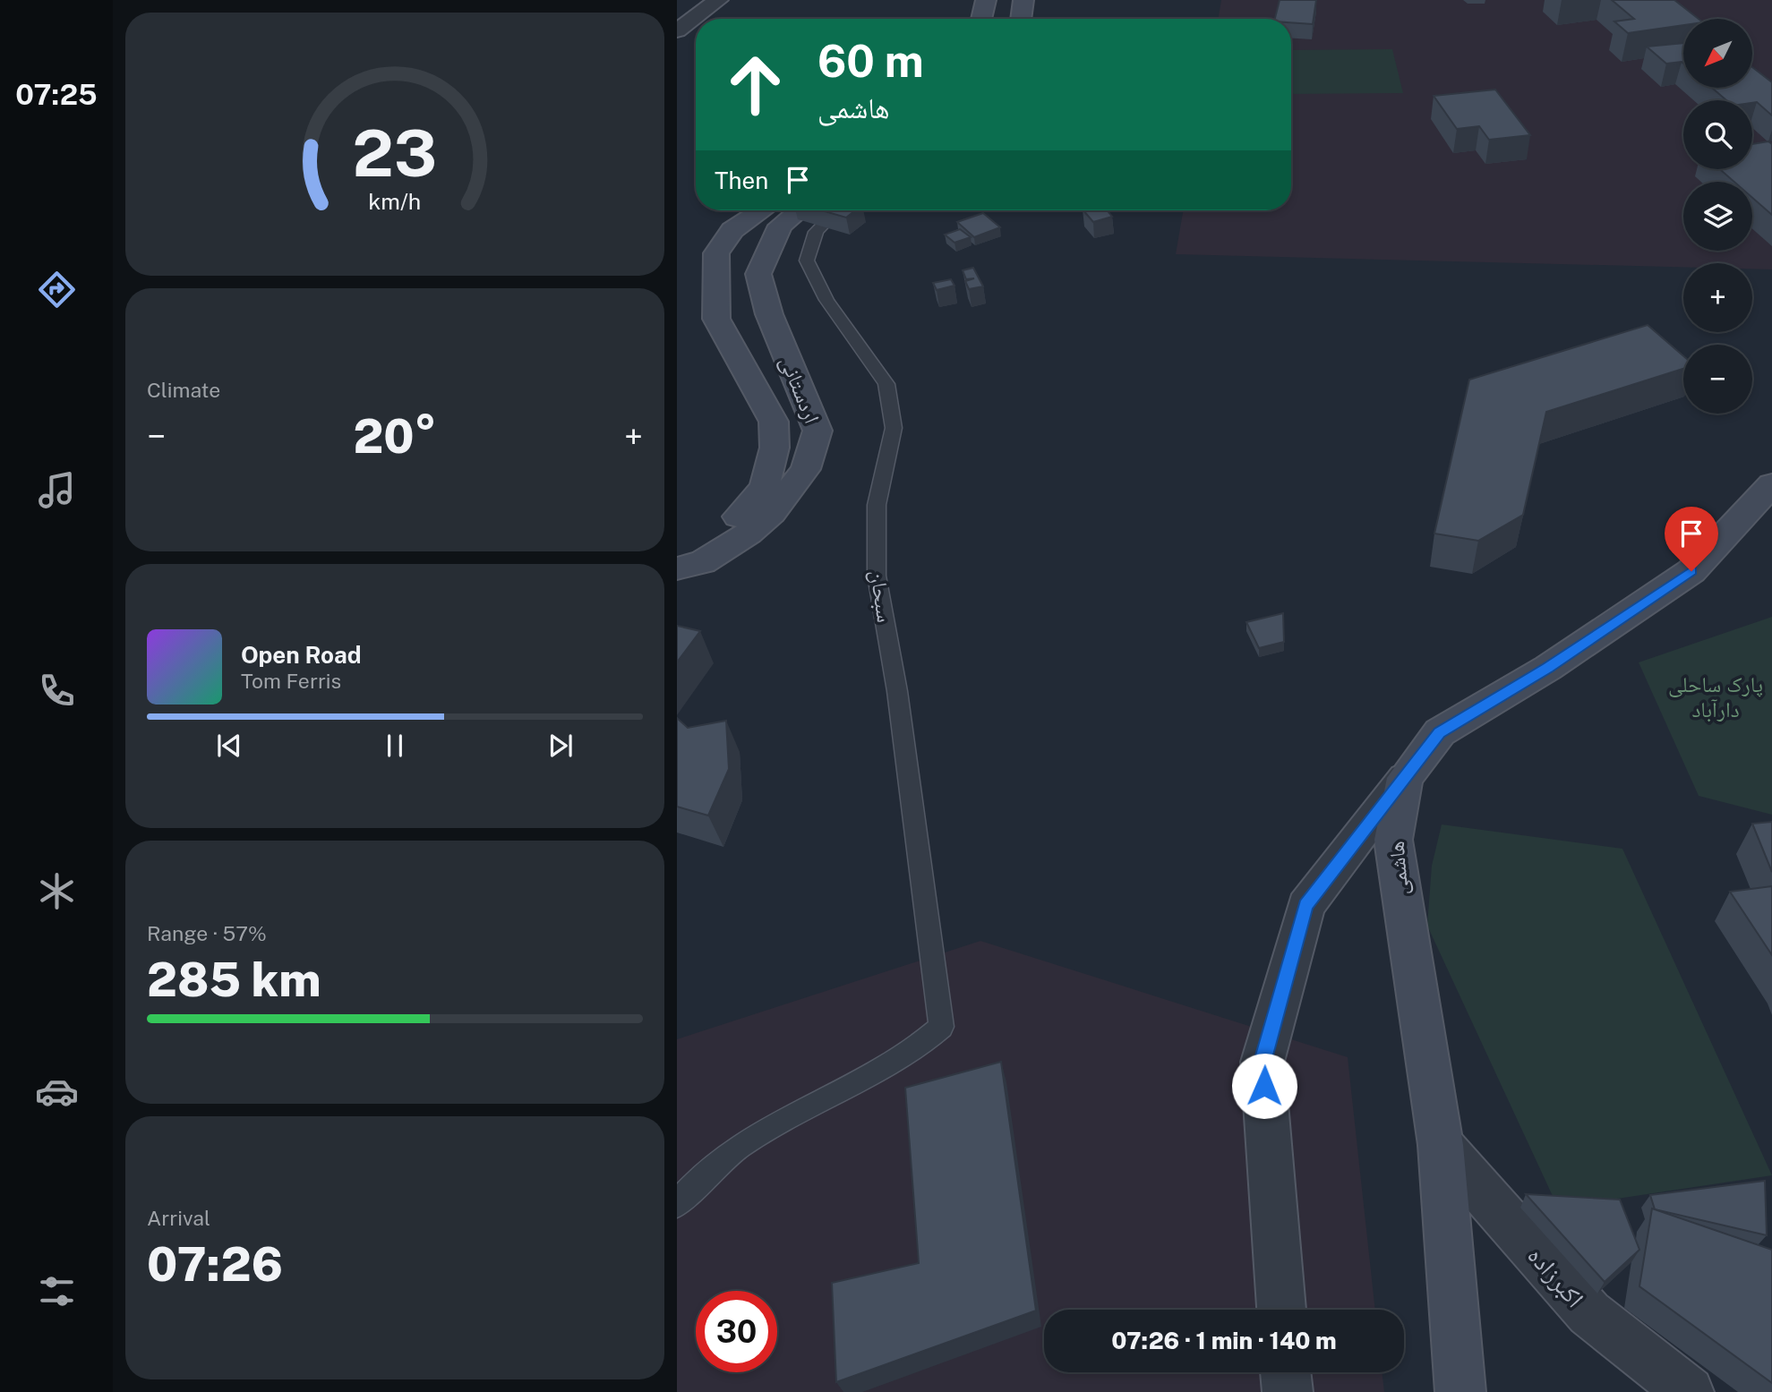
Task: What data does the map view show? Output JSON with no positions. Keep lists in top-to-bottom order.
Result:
{
  "streets": {
    "main road": ["اردستانی", "هاشمی"],
    "street": ["اکبرزاده"],
    "lane": ["سبحان"]
  },
  "crossings": [
    ["هاشمی", "اکبرزاده"]
  ],
  "parks": ["پارک ساحلی دارآباد"],
  "north": "bottom left",
  "page": {
    "tabs": "07:25",
    "map_buttons": ["+", "−"],
    "turn": ["60 m", "هاشمی"],
    "then": "Then",
    "tile": [
      "Climate",
      ["Range · 57%", "285 km"],
      ["Arrival", "07:26"]
    ],
    "heat": ["−", "20°", "+"],
    "song": ["Open Road", "Tom Ferris"],
    "limit": "30",
    "trip": "07:26 · 1 min · 140 m",
    "gauge": ["23", "km/h"]
  }
}
